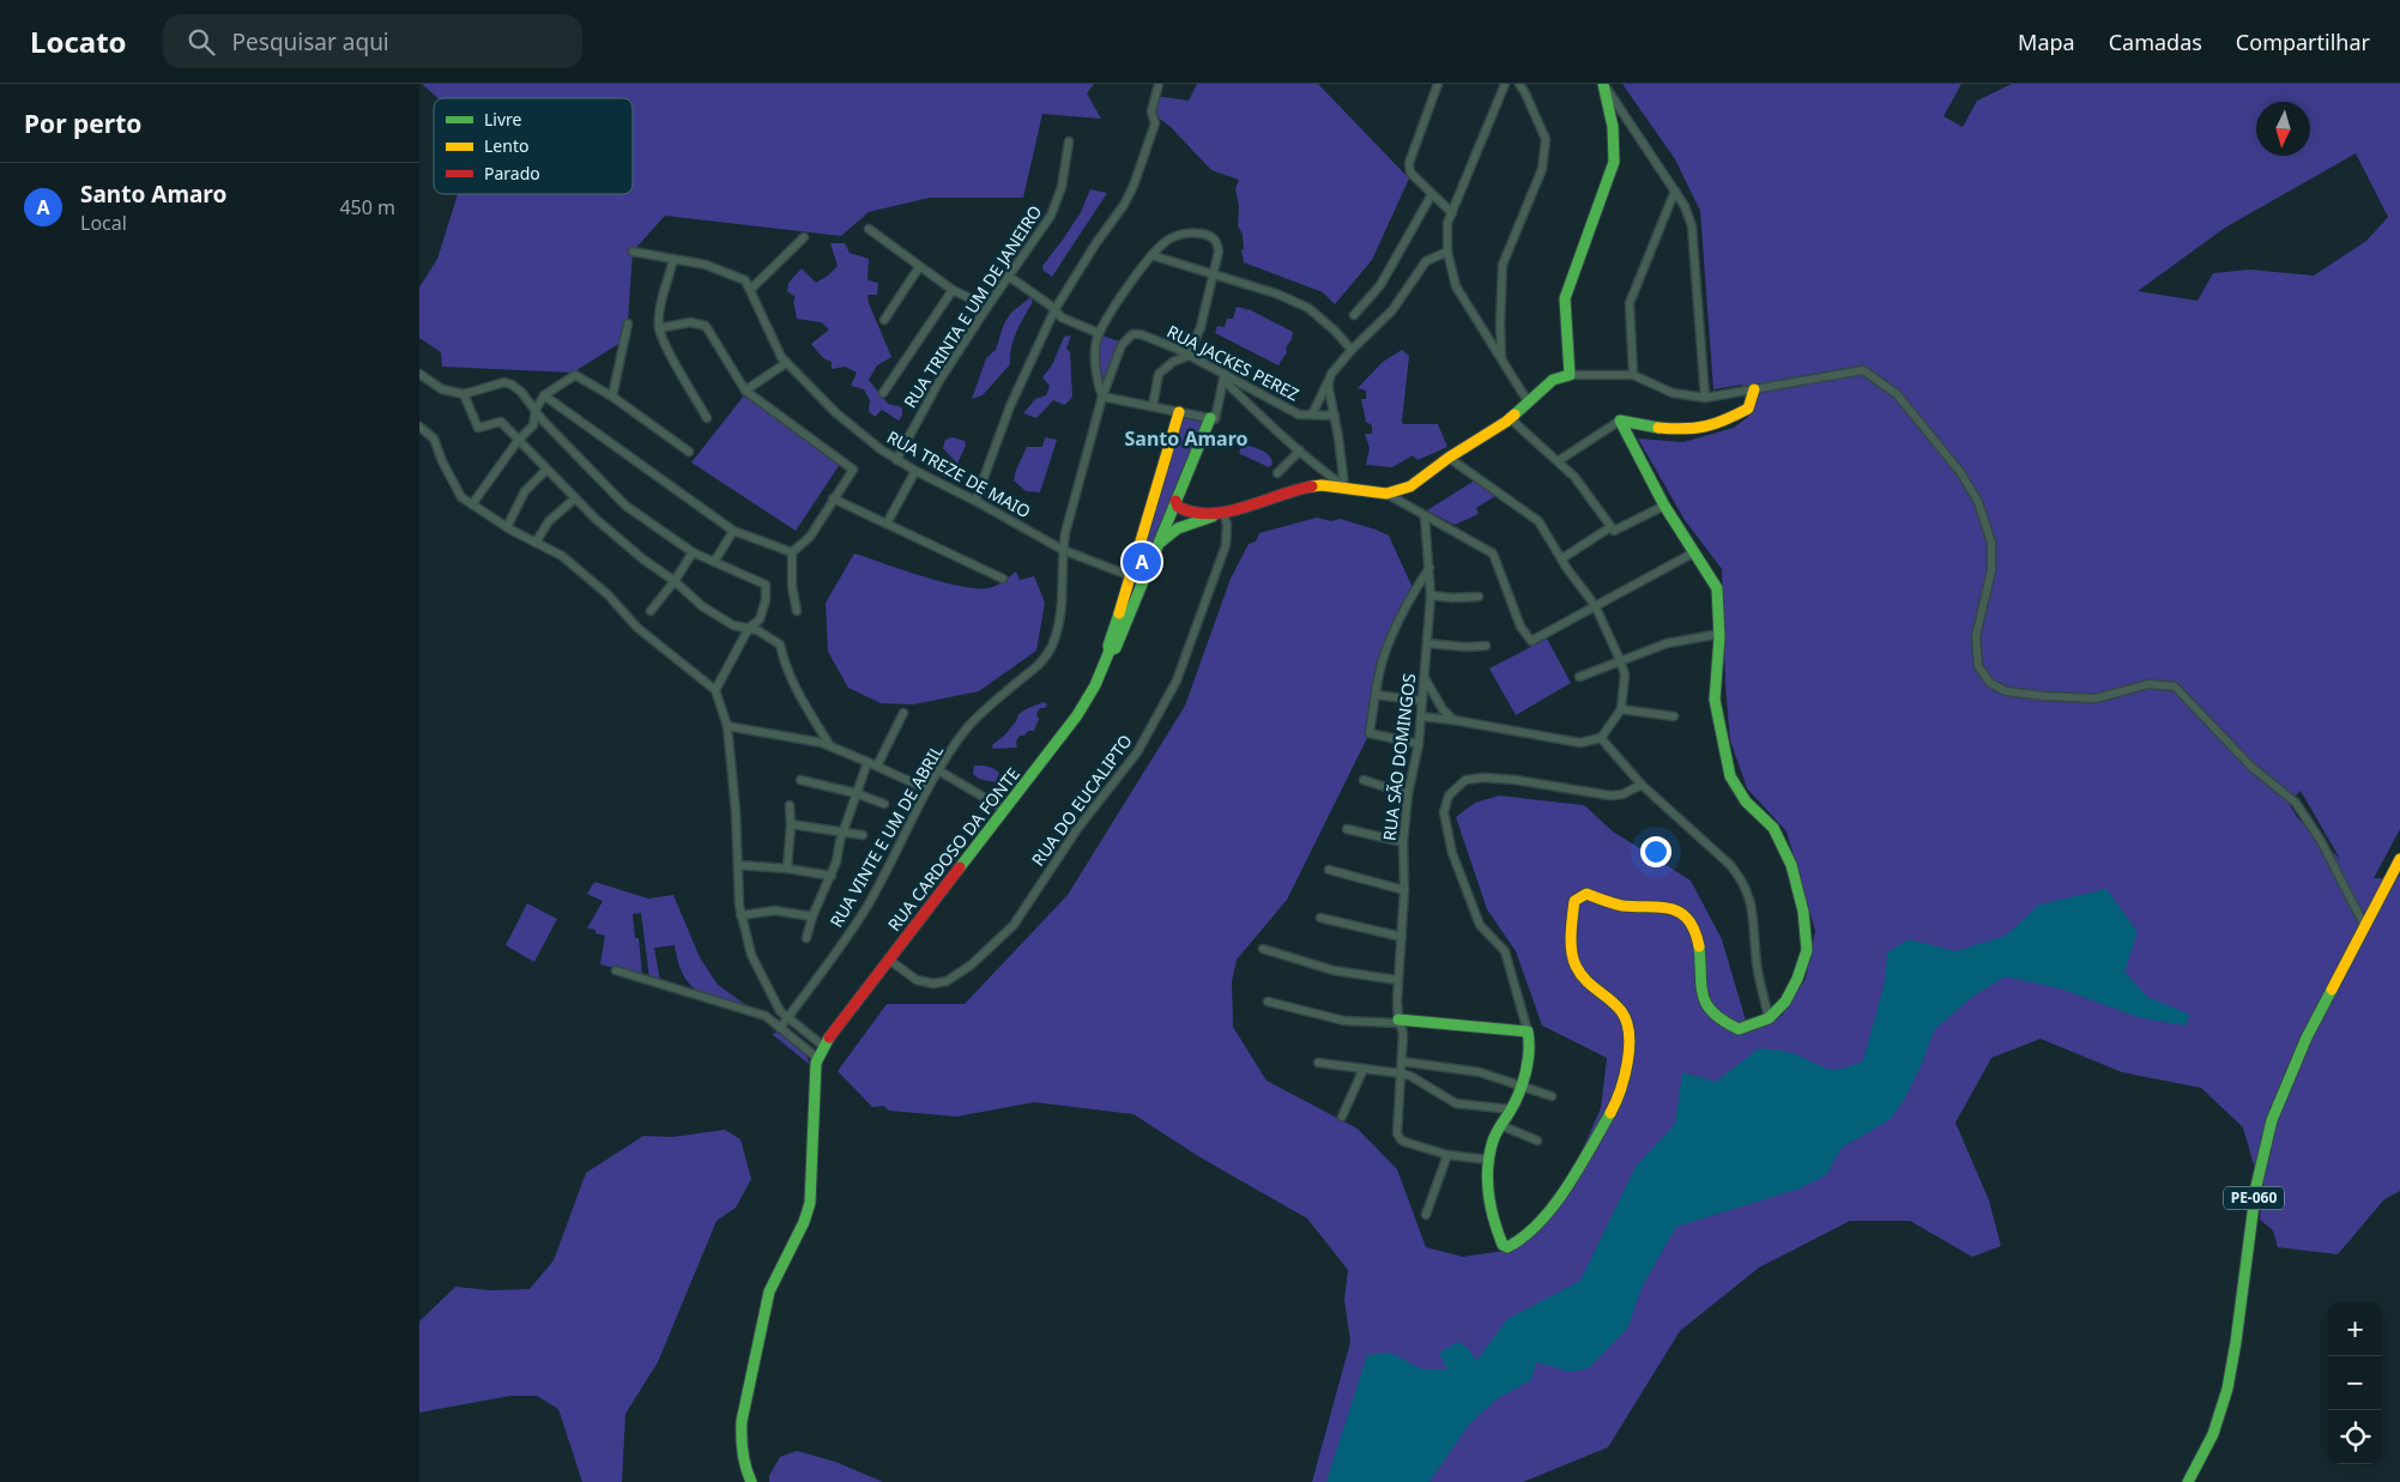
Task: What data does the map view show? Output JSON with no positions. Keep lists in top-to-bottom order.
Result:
{
  "streets": {
    "street": [
      "RUA TRINTA E UM DE JANEIRO",
      "RUA JACKES PEREZ",
      "RUA TREZE DE MAIO",
      "RUA SÃO DOMINGOS",
      "RUA DO EUCALIPTO",
      "RUA VINTE E UM DE ABRIL",
      "RUA CARDOSO DA FONTE",
      "PE-060"
    ]
  },
  "crossings": [
    ["RUA TRINTA E UM DE JANEIRO", "RUA TREZE DE MAIO"],
    ["RUA JACKES PEREZ", "RUA VINTE E UM DE ABRIL"],
    ["RUA JACKES PEREZ", "RUA CARDOSO DA FONTE"],
    ["RUA TREZE DE MAIO", "RUA VINTE E UM DE ABRIL"],
    ["RUA TREZE DE MAIO", "RUA CARDOSO DA FONTE"],
    ["RUA DO EUCALIPTO", "RUA CARDOSO DA FONTE"]
  ],
  "districts": ["Santo Amaro"],
  "legend": ["Livre", "Lento", "Parado"],
  "north": "bottom",
  "page": {
    "header": "Locato",
    "search": "Pesquisar aqui",
    "nav": ["Mapa", "Camadas", "Compartilhar"],
    "heading": "Por perto",
    "list": [
      {
        "mark": "A",
        "name": "Santo Amaro",
        "note": "Local",
        "value": "450 m"
      }
    ],
    "pins": "A",
    "map_buttons": ["+", "−"]
  }
}
